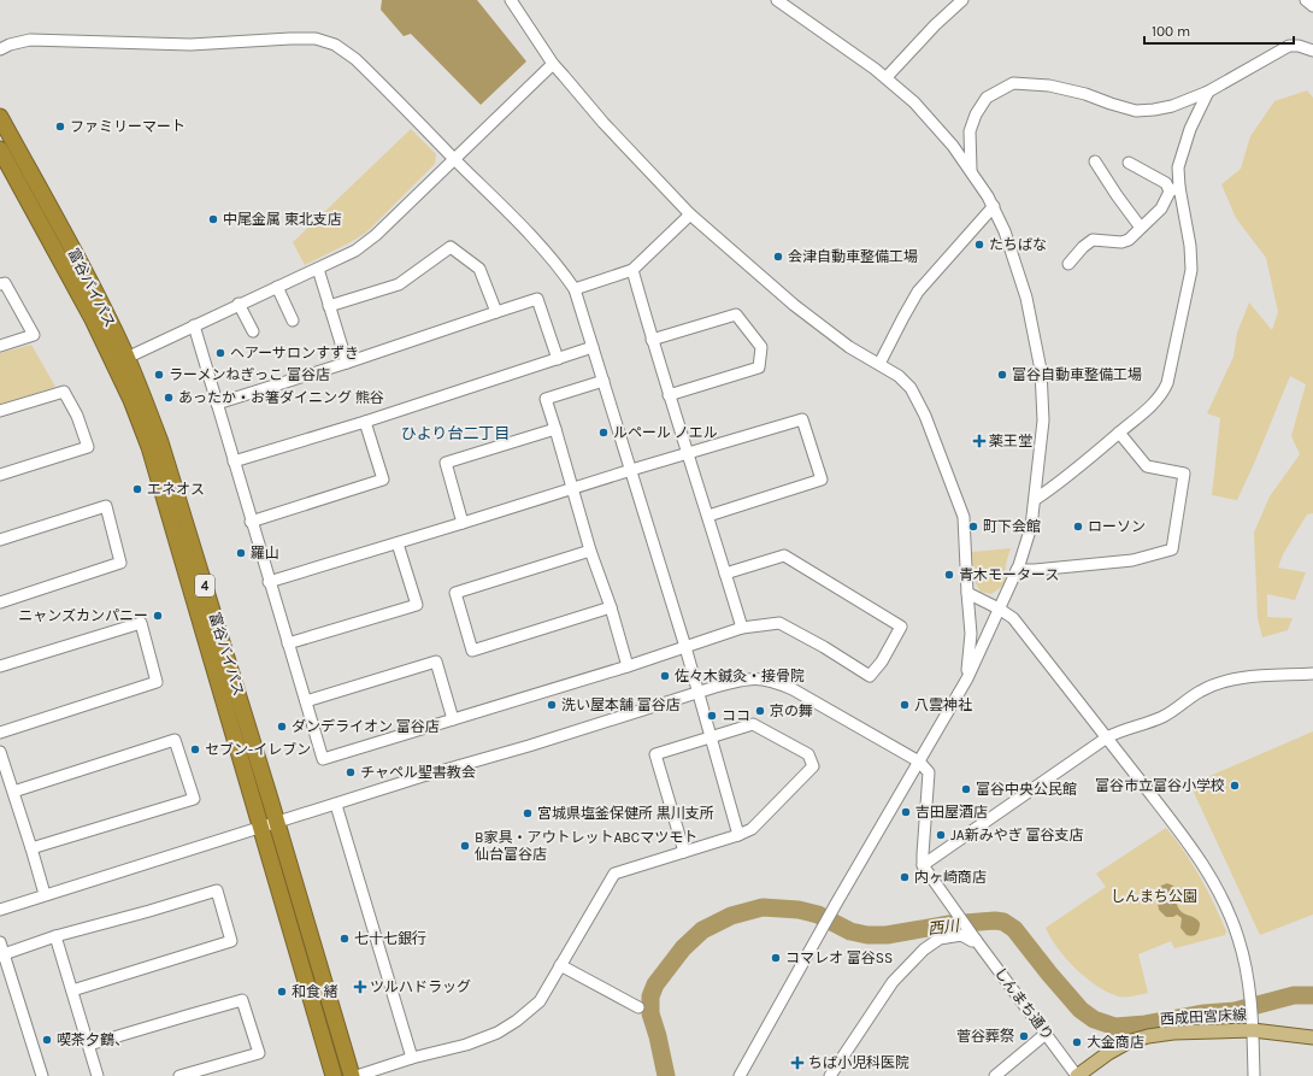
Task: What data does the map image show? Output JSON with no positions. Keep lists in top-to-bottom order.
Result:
{
  "streets": {
    "highway": ["富谷バイパス", "4"],
    "main road": ["西成田宮床線"],
    "street": ["しんまち通り"]
  },
  "crossings": [
    ["しんまち通り", "西成田宮床線"]
  ],
  "districts": ["ひより台二丁目"],
  "water": ["西川"],
  "parks": ["しんまち公園"],
  "places": {
    "other": [
      "ファミリーマート",
      "中尾金属 東北支店",
      "たちばな",
      "会津自動車整備工場",
      "ヘアーサロンすずき",
      "ラーメンねぎっこ 富谷店",
      "富谷自動車整備工場",
      "あったか・お箸ダイニング 熊谷",
      "ルペール ノエル",
      "エネオス",
      "町下会館",
      "ローソン",
      "羅山",
      "青木モータース",
      "ニャンズカンパニー",
      "佐々木鍼灸・接骨院",
      "洗い屋本舗 富谷店",
      "八雲神社",
      "京の舞",
      "ココ",
      "ダンデライオン 富谷店",
      "セブン-イレブン",
      "チャペル聖書教会",
      "富谷市立富谷小学校",
      "富谷中央公民館",
      "吉田屋酒店",
      "宮城県塩釜保健所 黒川支所",
      "JA新みやぎ 富谷支店",
      "B家具・アウトレットABCマツモト 仙台富谷店",
      "内ヶ崎商店",
      "七十七銀行",
      "コマレオ 富谷SS",
      "和食 緒",
      "菅谷葬祭",
      "喫茶夕鶴、",
      "大金商店"
    ],
    "health": ["薬王堂", "ツルハドラッグ", "ちば小児科医院"]
  },
  "scale_bar": "100 m"
}
